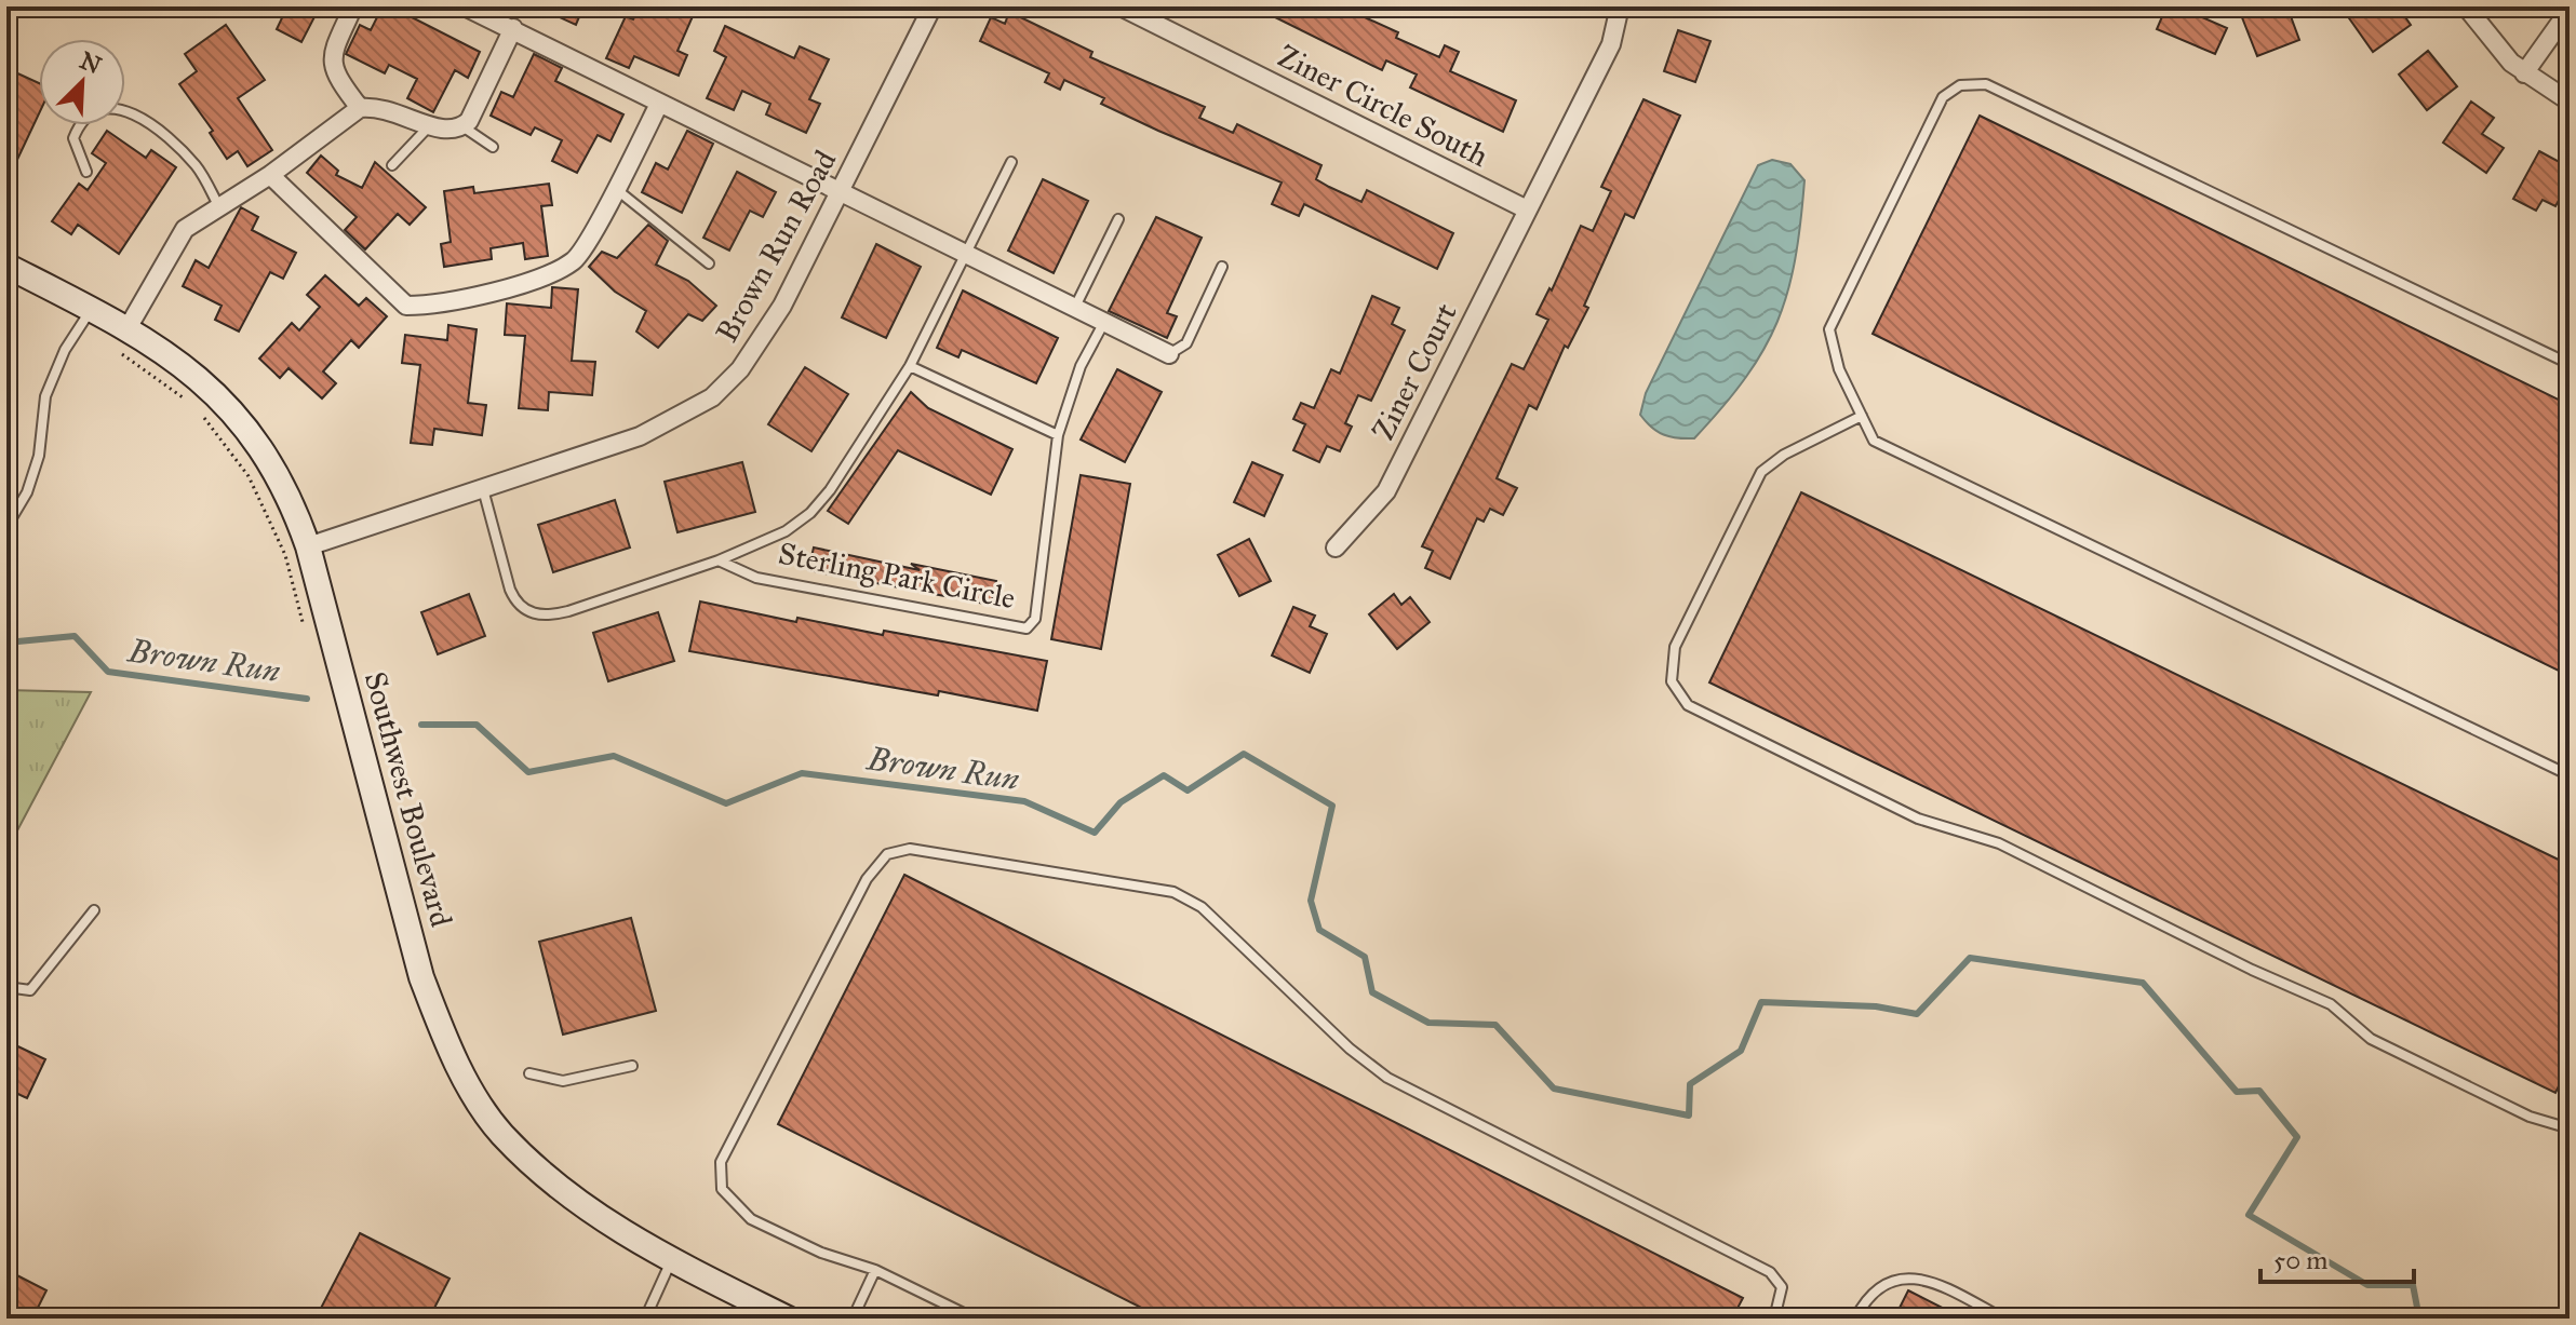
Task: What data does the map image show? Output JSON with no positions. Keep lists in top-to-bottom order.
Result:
{
  "streets": {
    "street": [
      "Ziner Circle South",
      "Brown Run Road",
      "Ziner Court",
      "Southwest Boulevard"
    ],
    "lane": ["Sterling Park Circle"]
  },
  "crossings": [
    ["Ziner Circle South", "Ziner Court"],
    ["Brown Run Road", "Sterling Park Circle"],
    ["Brown Run Road", "Southwest Boulevard"]
  ],
  "water": ["Brown Run"],
  "scale_bar": "50 m",
  "north": "top right"
}
